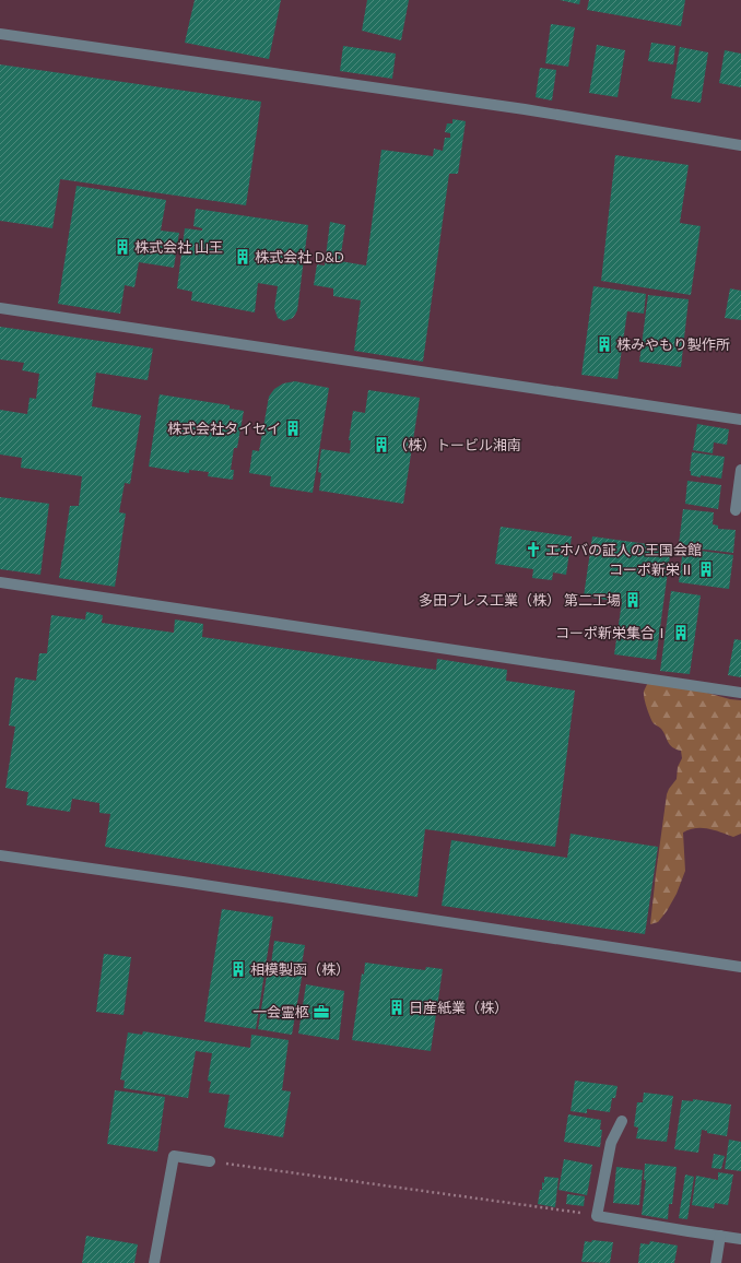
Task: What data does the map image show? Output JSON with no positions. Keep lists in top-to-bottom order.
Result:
{
  "places": {
    "building": [
      "株式会社 山王",
      "株式会社 D&D",
      "株みやもり製作所",
      "株式会社タイセイ",
      "（株）トービル湘南",
      "コーポ新栄Ⅱ",
      "多田プレス工業（株） 第二工場",
      "コーポ新栄集合Ⅰ",
      "相模製函（株）",
      "日産紙業（株）"
    ],
    "church": ["エホバの証人の王国会館"],
    "office": ["一会霊柩"]
  }
}
